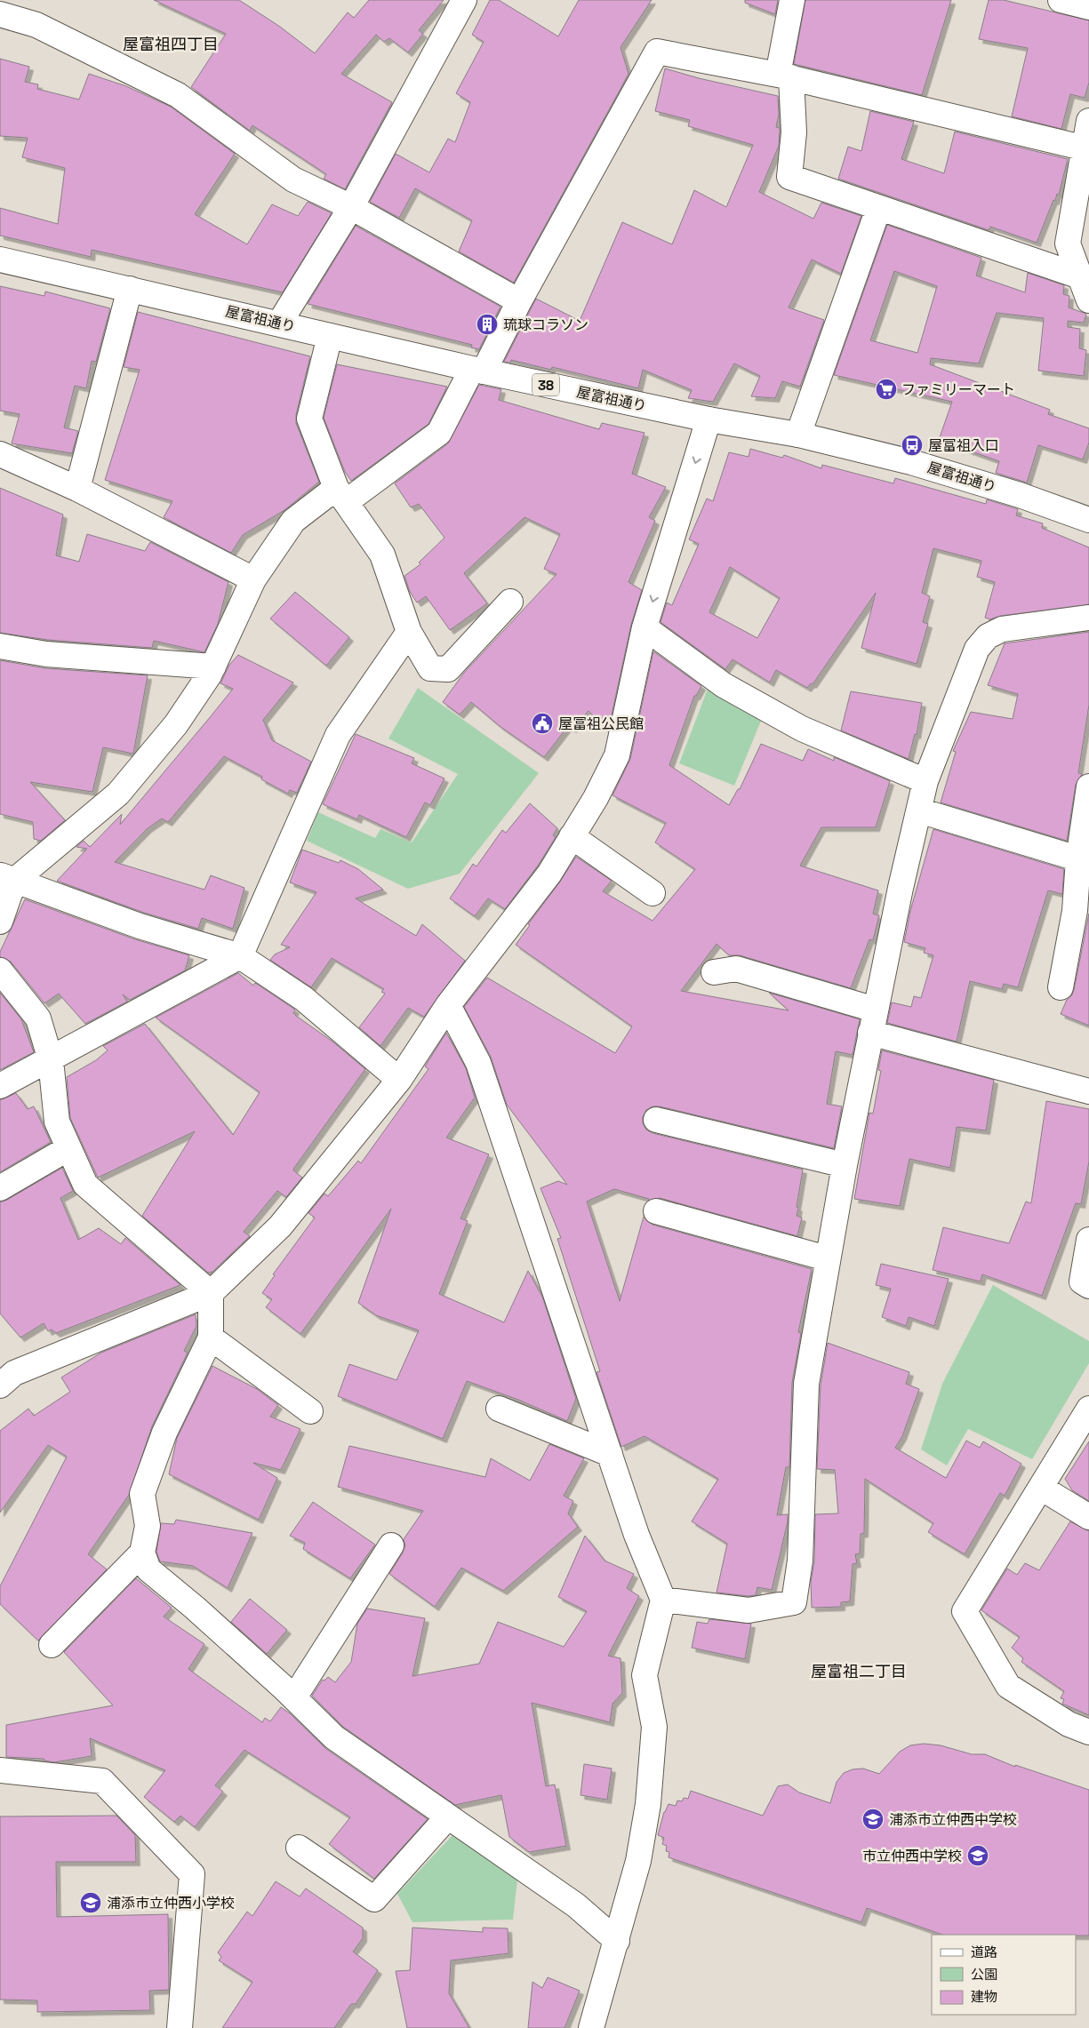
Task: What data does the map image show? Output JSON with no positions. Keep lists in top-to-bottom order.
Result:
{
  "streets": {
    "street": ["屋富祖通り", "38"]
  },
  "districts": ["屋富祖四丁目", "屋富祖二丁目"],
  "places": {
    "building": ["琉球コラソン"],
    "supermarket": ["ファミリーマート"],
    "bus stop": ["屋富祖入口"],
    "public building": ["屋冨祖公民館"],
    "school or university": ["浦添市立仲西中学校", "市立仲西中学校", "浦添市立仲西小学校"]
  },
  "legend": ["道路", "公園", "建物"]
}
